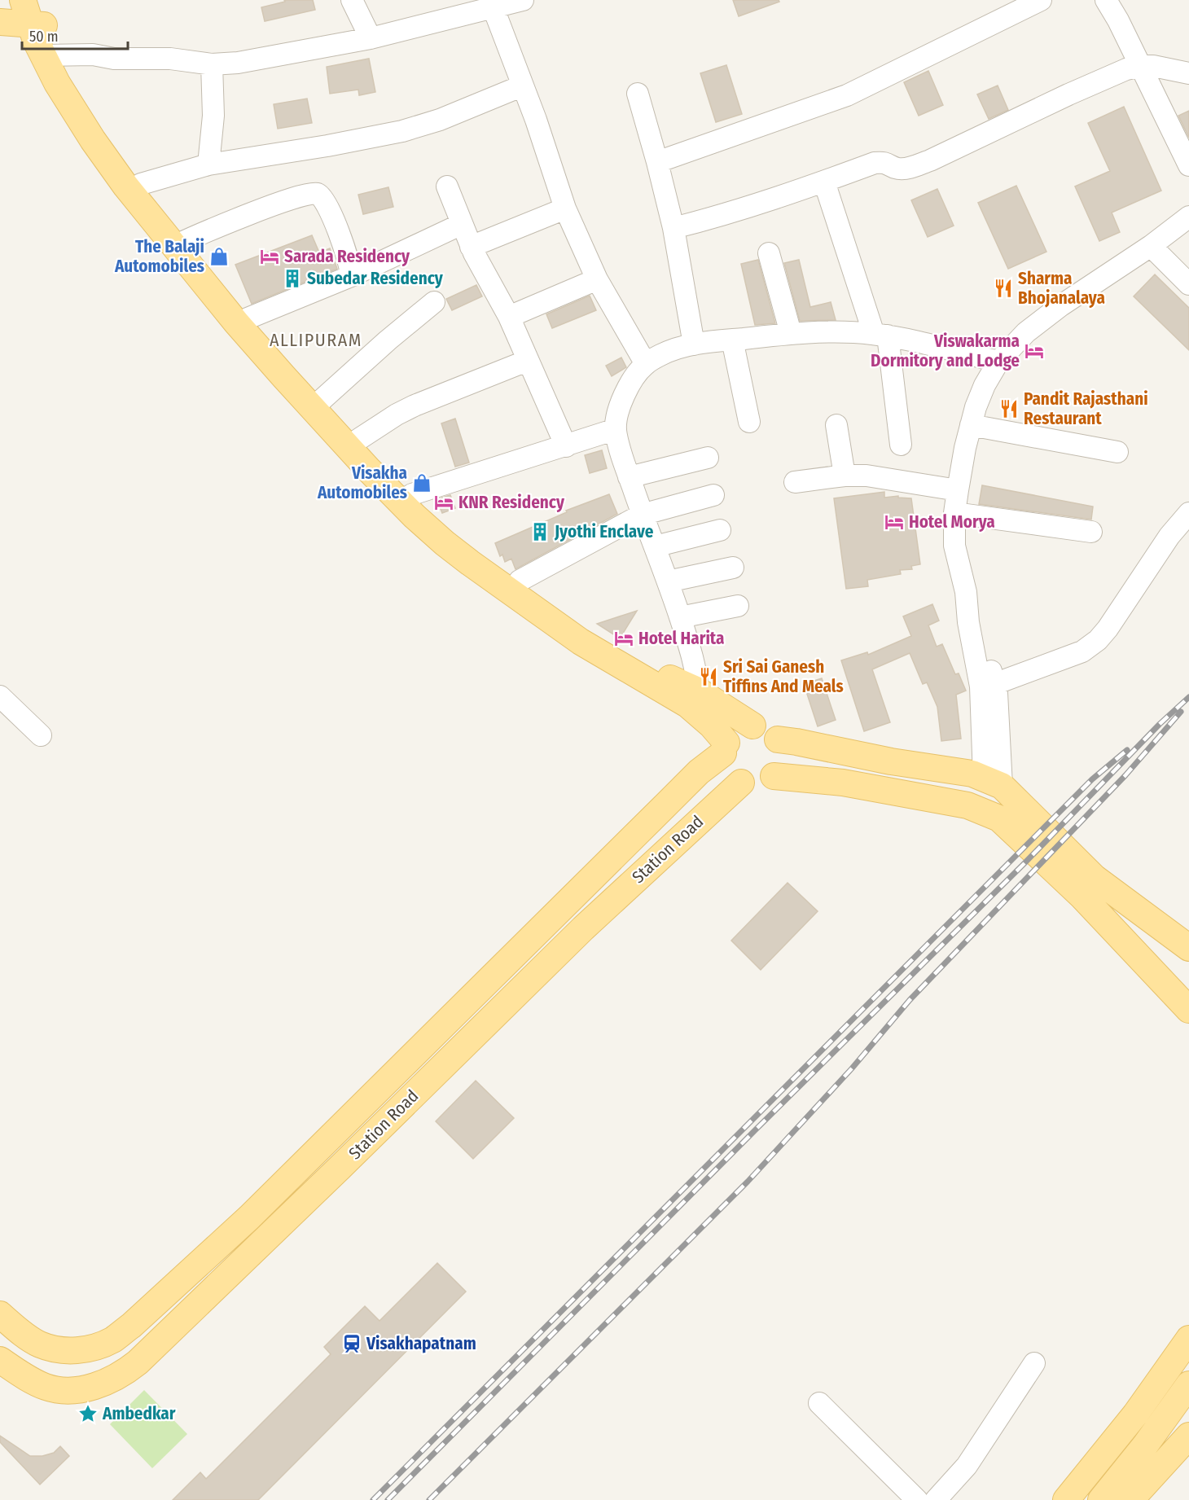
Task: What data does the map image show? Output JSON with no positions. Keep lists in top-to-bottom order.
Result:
{
  "streets": {
    "main road": ["Station Road"]
  },
  "districts": ["ALLIPURAM"],
  "places": {
    "shop": ["The Balaji Automobiles", "Visakha Automobiles"],
    "hotel": [
      "Sarada Residency",
      "Viswakarma Dormitory and Lodge",
      "KNR Residency",
      "Hotel Morya",
      "Hotel Harita"
    ],
    "building": ["Subedar Residency", "Jyothi Enclave"],
    "restaurant": ["Sharma Bhojanalaya", "Pandit Rajasthani Restaurant", "Sri Sai Ganesh Tiffins And Meals"],
    "station": ["Visakhapatnam"],
    "place": ["Ambedkar"]
  },
  "scale_bar": "50 m"
}
